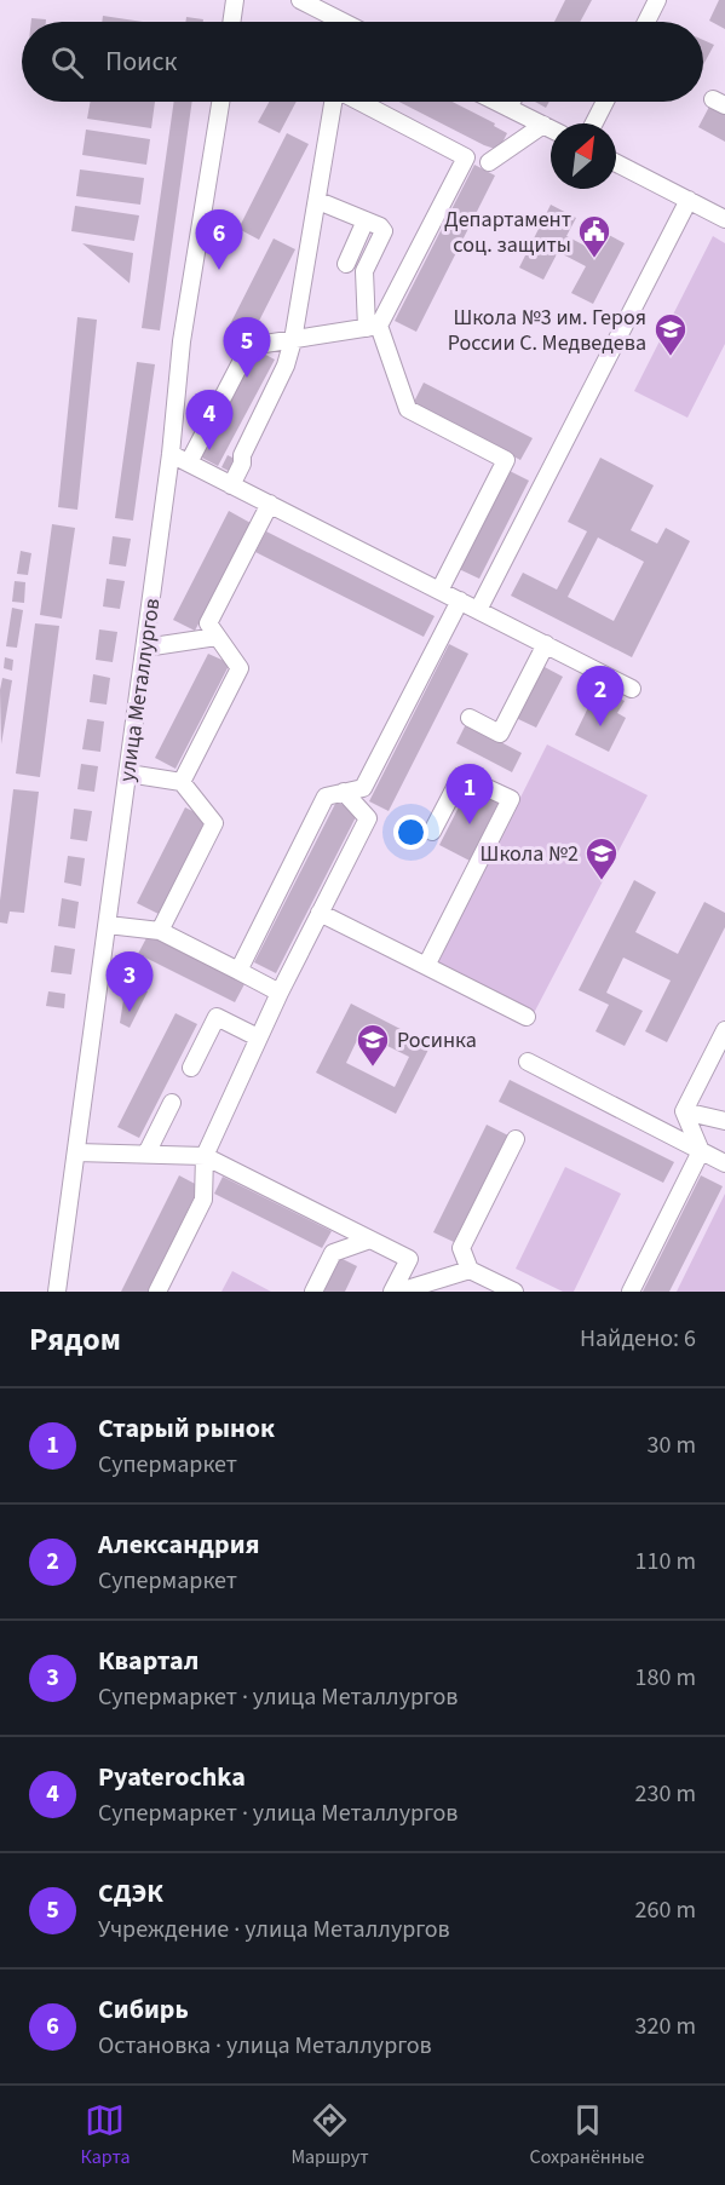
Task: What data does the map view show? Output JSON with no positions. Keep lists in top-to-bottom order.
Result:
{
  "streets": {
    "street": ["улица Металлургов"]
  },
  "places": {
    "public building": ["Департамент соц. защиты"],
    "school or university": ["Школа №3 им. Героя России С. Медведева", "Школа №2", "Росинка"]
  },
  "north": "top right",
  "page": {
    "search": "Поиск",
    "pins": [
      "6",
      "5",
      "4",
      "2",
      "1",
      "3"
    ],
    "heading": ["Рядом", "Найдено: 6"],
    "list": [
      {
        "mark": "1",
        "name": "Старый рынок",
        "note": "Супермаркет",
        "value": "30 m"
      },
      {
        "mark": "2",
        "name": "Александрия",
        "note": "Супермаркет",
        "value": "110 m"
      },
      {
        "mark": "3",
        "name": "Квартал",
        "note": "Супермаркет · улица Металлургов",
        "value": "180 m"
      },
      {
        "mark": "4",
        "name": "Pyaterochka",
        "note": "Супермаркет · улица Металлургов",
        "value": "230 m"
      },
      {
        "mark": "5",
        "name": "СДЭК",
        "note": "Учреждение · улица Металлургов",
        "value": "260 m"
      },
      {
        "mark": "6",
        "name": "Сибирь",
        "note": "Остановка · улица Металлургов",
        "value": "320 m"
      }
    ],
    "nav": ["Карта", "Маршрут", "Сохранённые"]
  }
}
